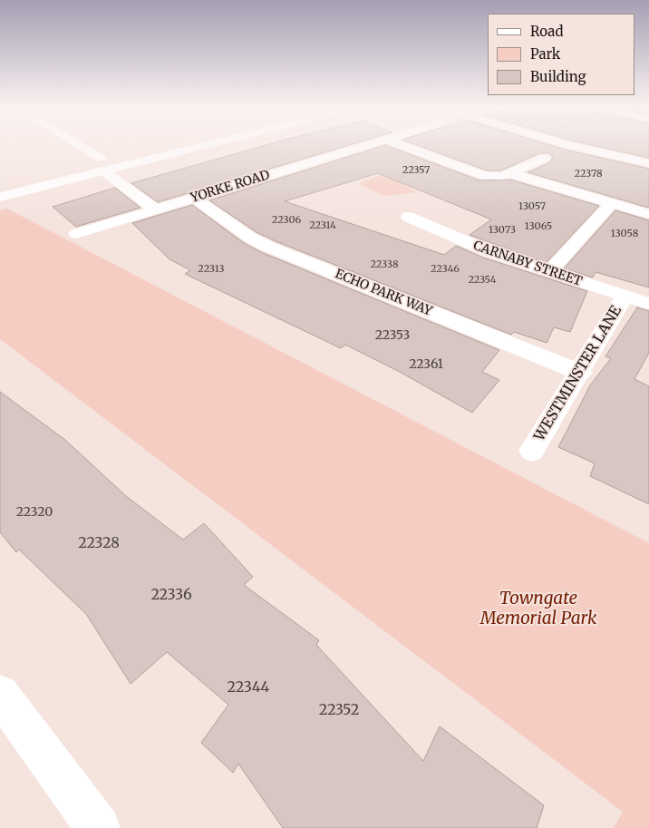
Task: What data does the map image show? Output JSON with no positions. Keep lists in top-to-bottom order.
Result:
{
  "streets": {
    "street": [
      "YORKE ROAD",
      "CARNABY STREET",
      "ECHO PARK WAY",
      "WESTMINSTER LANE"
    ]
  },
  "crossings": [
    ["YORKE ROAD", "ECHO PARK WAY"],
    ["CARNABY STREET", "WESTMINSTER LANE"],
    ["ECHO PARK WAY", "WESTMINSTER LANE"]
  ],
  "parks": ["Towngate Memorial Park"],
  "house_numbers": [
    "22357",
    "22378",
    "13057",
    "22306",
    "22314",
    "13065",
    "13073",
    "13058",
    "22338",
    "22313",
    "22346",
    "22354",
    "22353",
    "22361",
    "22320",
    "22328",
    "22336",
    "22344",
    "22352"
  ],
  "legend": ["Road", "Park", "Building"]
}
